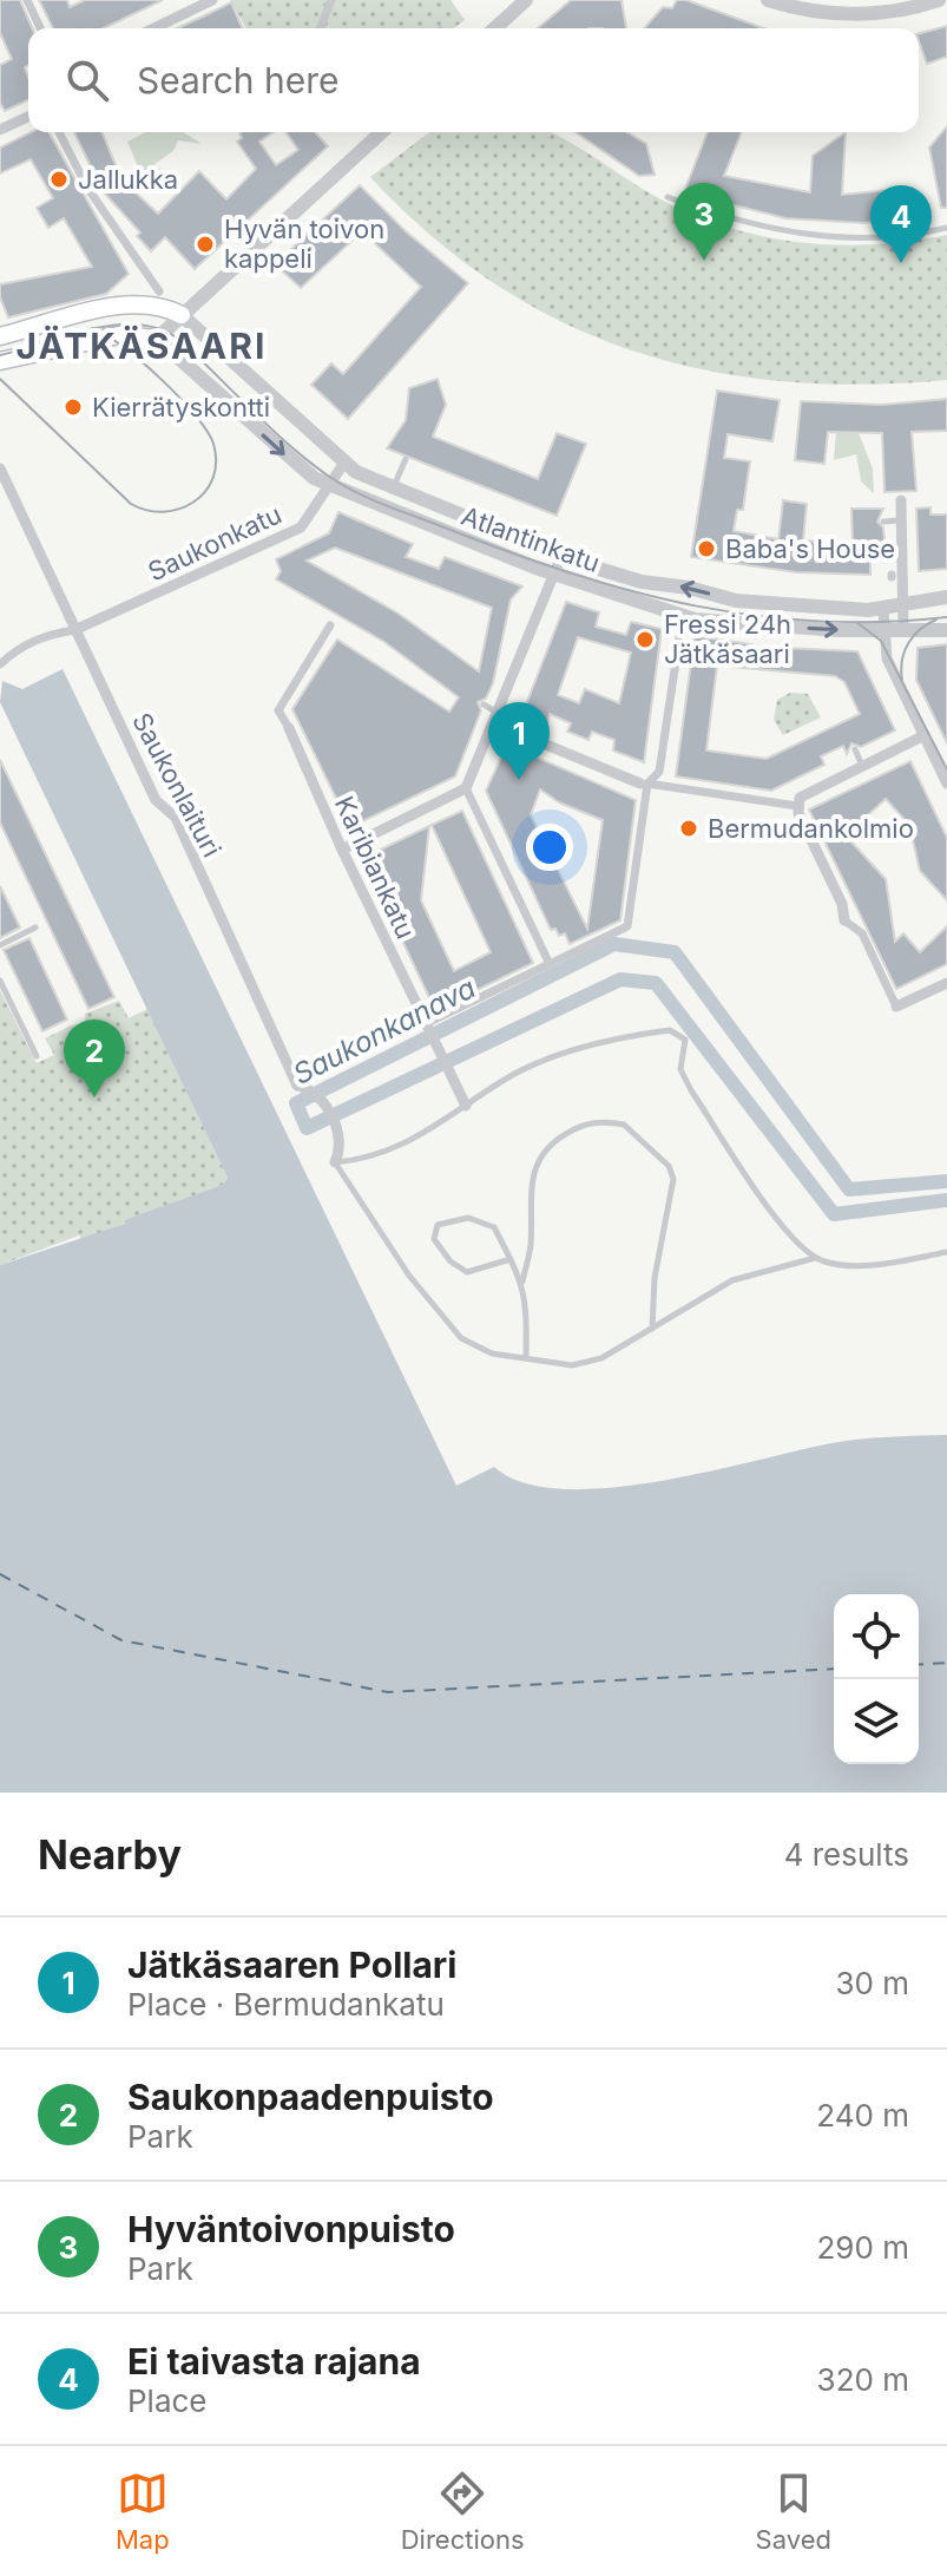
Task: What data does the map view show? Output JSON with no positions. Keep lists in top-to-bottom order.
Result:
{
  "streets": {
    "street": [
      "Atlantinkatu",
      "Saukonkatu",
      "Saukonlaituri",
      "Karibiankatu"
    ]
  },
  "crossings": [
    ["Atlantinkatu", "Saukonkatu"],
    ["Saukonkatu", "Saukonlaituri"]
  ],
  "districts": ["JÄTKÄSAARI"],
  "water": ["Saukonkanava"],
  "places": [
    "Jallukka",
    "Hyvän toivon kappeli",
    "Kierrätyskontti",
    "Baba's House",
    "Fressi 24h Jätkäsaari",
    "Bermudankolmio"
  ],
  "page": {
    "search": "Search here",
    "pins": [
      "3",
      "4",
      "1",
      "2"
    ],
    "heading": ["Nearby", "4 results"],
    "list": [
      {
        "mark": "1",
        "name": "Jätkäsaaren Pollari",
        "note": "Place · Bermudankatu",
        "value": "30 m"
      },
      {
        "mark": "2",
        "name": "Saukonpaadenpuisto",
        "note": "Park",
        "value": "240 m"
      },
      {
        "mark": "3",
        "name": "Hyväntoivonpuisto",
        "note": "Park",
        "value": "290 m"
      },
      {
        "mark": "4",
        "name": "Ei taivasta rajana",
        "note": "Place",
        "value": "320 m"
      }
    ],
    "nav": ["Map", "Directions", "Saved"]
  }
}
